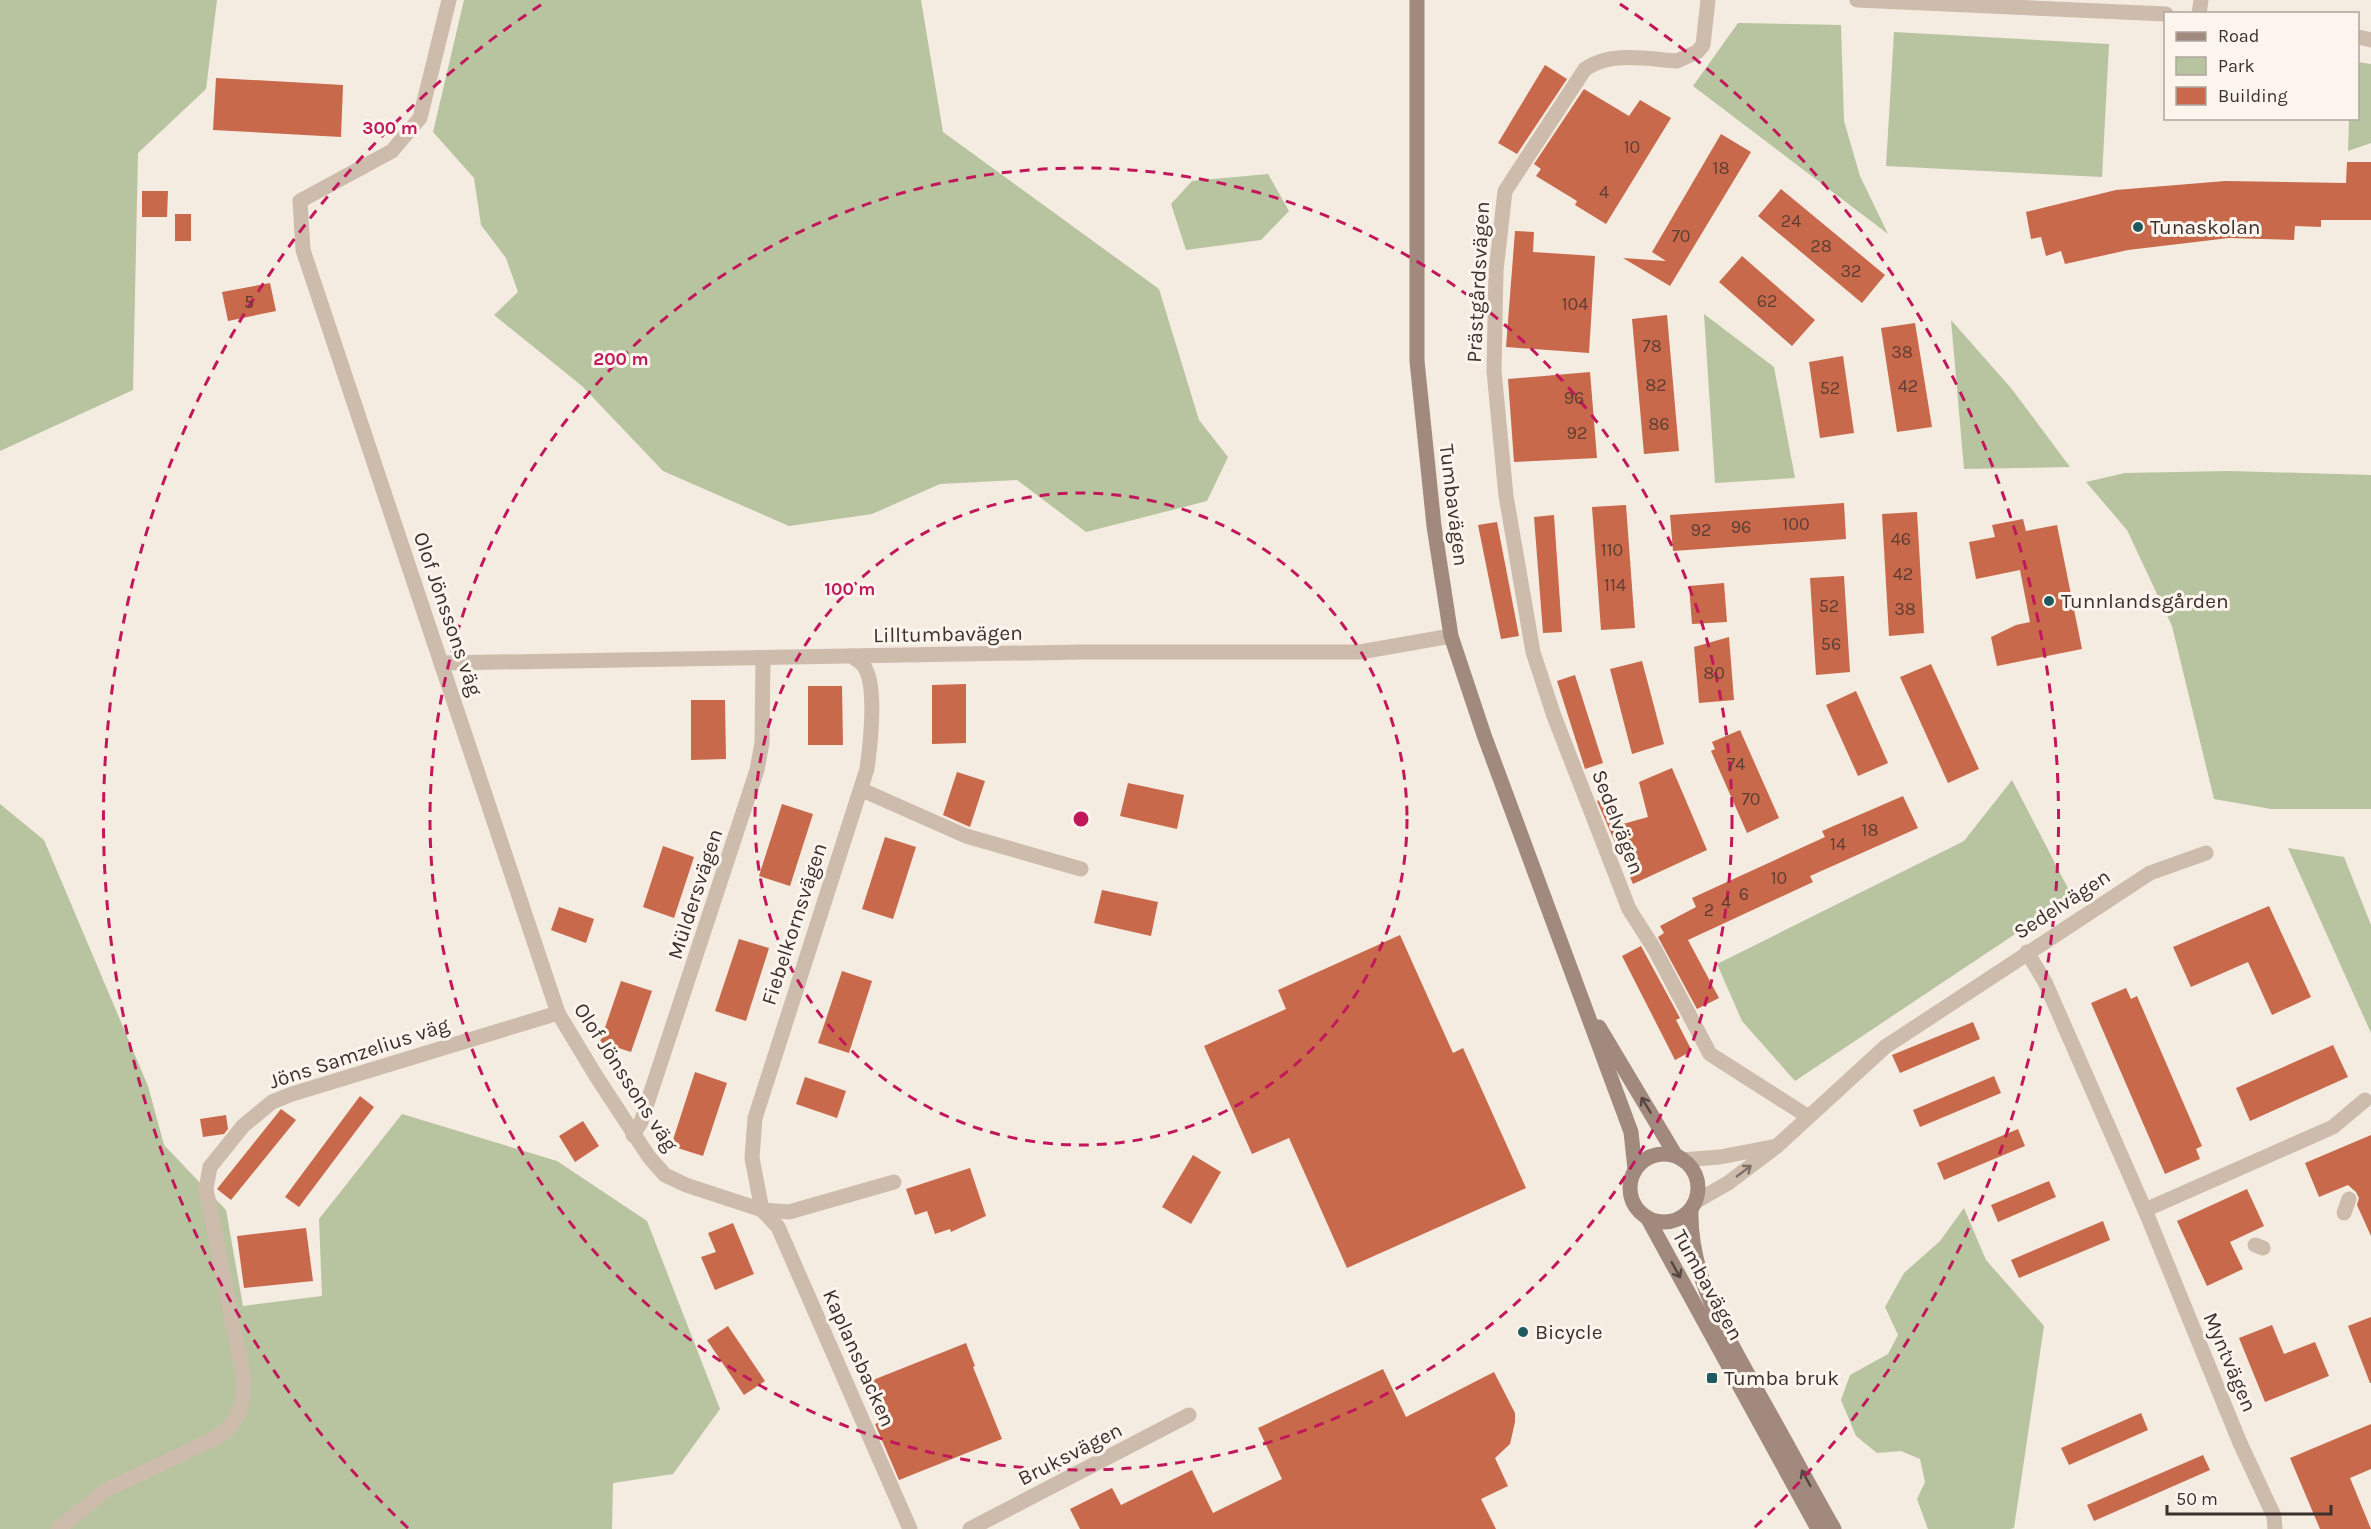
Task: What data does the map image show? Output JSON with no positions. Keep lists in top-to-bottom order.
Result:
{
  "streets": {
    "main road": ["Tumbavägen"],
    "street": [
      "Prästgårdsvägen",
      "Olof Jönssons väg",
      "Lilltumbavägen",
      "Sedelvägen",
      "Müldersvägen",
      "Fiebelkornsvägen",
      "Jöns Samzelius väg",
      "Kaplansbacken",
      "Myntvägen",
      "Bruksvägen"
    ]
  },
  "crossings": [
    ["Prästgårdsvägen", "Sedelvägen"],
    ["Tumbavägen", "Lilltumbavägen"],
    ["Tumbavägen", "Sedelvägen"],
    ["Olof Jönssons väg", "Lilltumbavägen"],
    ["Olof Jönssons väg", "Müldersvägen"],
    ["Olof Jönssons väg", "Fiebelkornsvägen"],
    ["Olof Jönssons väg", "Jöns Samzelius väg"],
    ["Olof Jönssons väg", "Kaplansbacken"],
    ["Lilltumbavägen", "Müldersvägen"],
    ["Lilltumbavägen", "Fiebelkornsvägen"],
    ["Sedelvägen", "Myntvägen"],
    ["Fiebelkornsvägen", "Kaplansbacken"]
  ],
  "places": {
    "other": ["Tunaskolan", "Tunnlandsgården", "Bicycle"],
    "transit": ["Tumba bruk"]
  },
  "house_numbers": [
    "10",
    "18",
    "4",
    "24",
    "70",
    "28",
    "32",
    "62",
    "5",
    "104",
    "78",
    "38",
    "82",
    "42",
    "52",
    "96",
    "86",
    "92",
    "100",
    "96",
    "92",
    "46",
    "110",
    "42",
    "114",
    "52",
    "38",
    "56",
    "80",
    "74",
    "70",
    "18",
    "14",
    "10",
    "6",
    "4",
    "2"
  ],
  "legend": ["Road", "Park", "Building"],
  "scale_bar": "50 m",
  "rings": ["300 m", "200 m", "100 m"]
}
